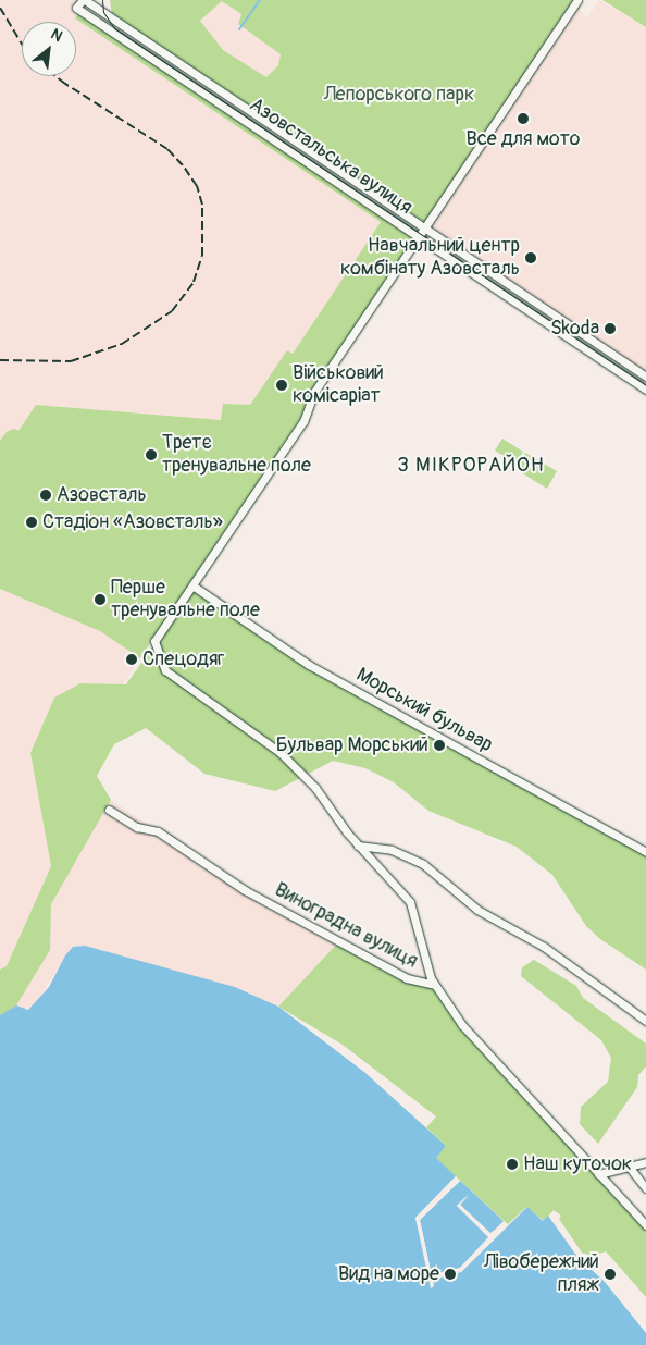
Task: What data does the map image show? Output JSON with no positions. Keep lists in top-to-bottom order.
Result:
{
  "streets": {
    "street": ["Азовстальська вулиця", "Морський бульвар", "Виноградна вулиця"]
  },
  "districts": ["3 МІКРОРАЙОН"],
  "parks": ["Лепорського парк"],
  "places": [
    "Все для мото",
    "Навчальний центр комбінату Азовсталь",
    "Skoda",
    "Військовий комісаріат",
    "Третє тренувальне поле",
    "Азовсталь",
    "Стадіон «Азовсталь»",
    "Перше тренувальне поле",
    "Спецодяг",
    "Бульвар Морський",
    "Наш куточок",
    "Вид на море",
    "Лівобережний пляж"
  ],
  "north": "top right"
}
